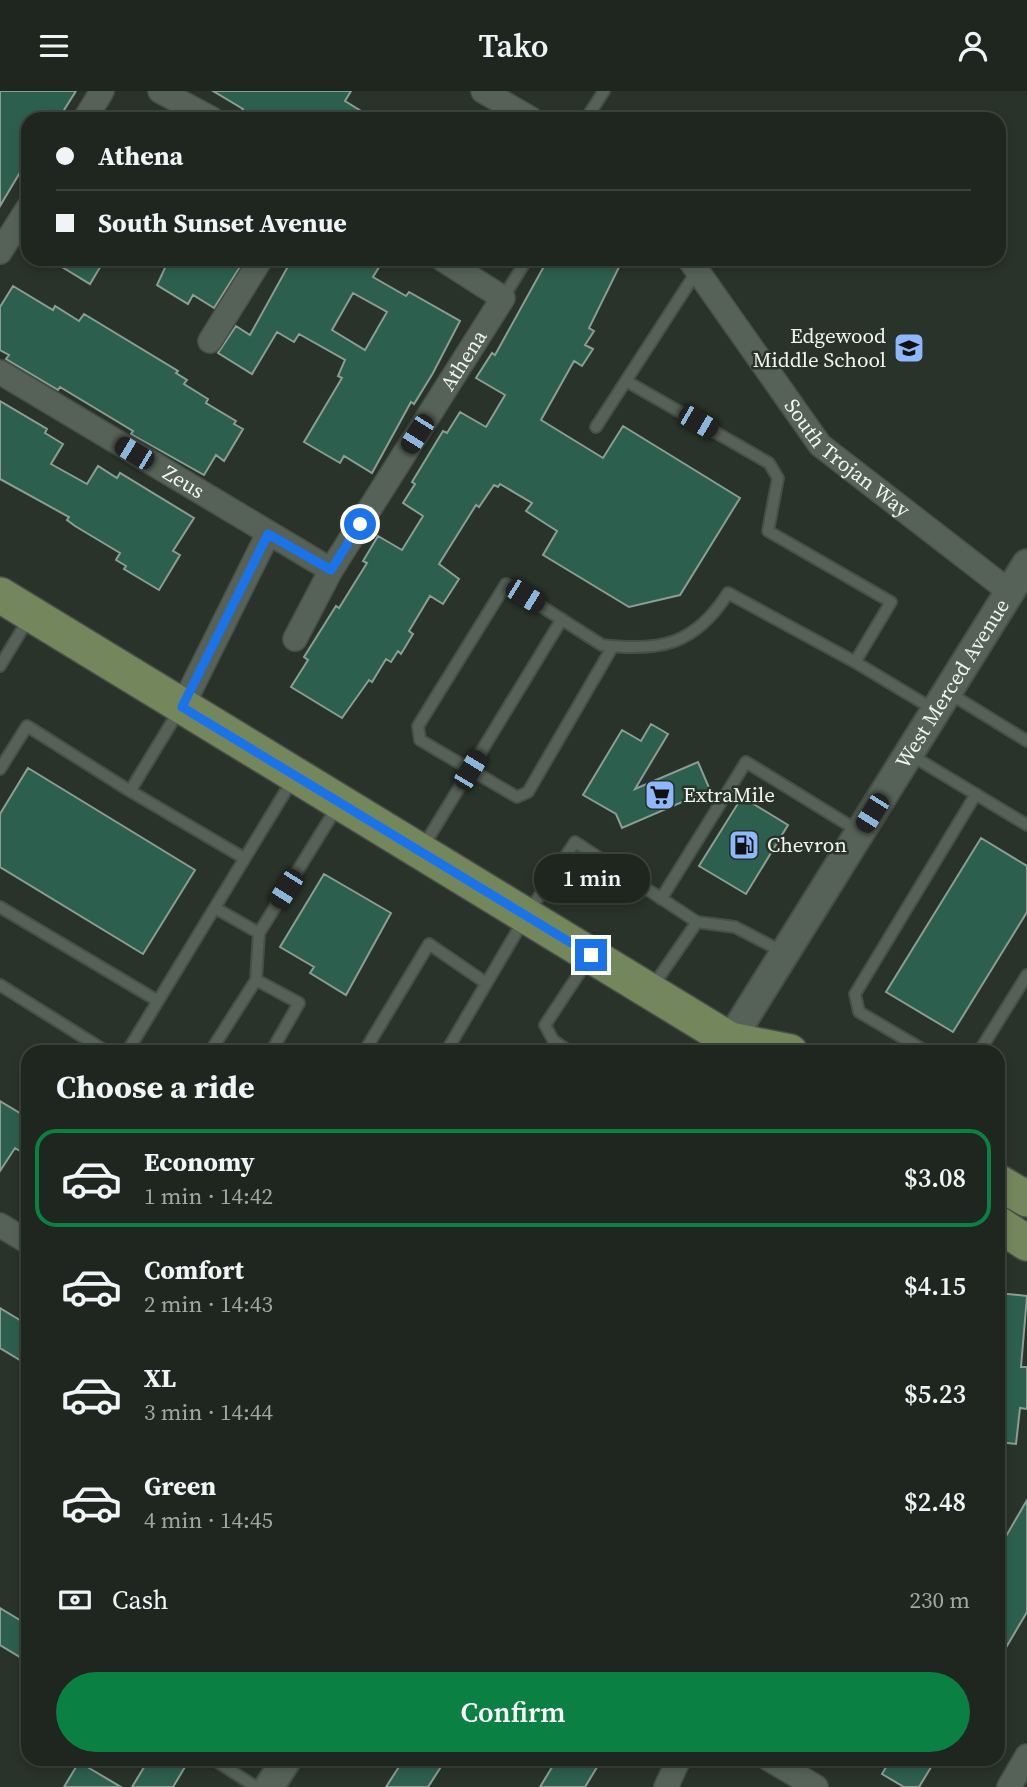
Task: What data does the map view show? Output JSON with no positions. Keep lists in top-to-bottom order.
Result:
{
  "streets": {
    "street": [
      "Athena",
      "South Trojan Way",
      "Zeus",
      "West Merced Avenue"
    ]
  },
  "crossings": [
    ["Athena", "Zeus"],
    ["South Trojan Way", "West Merced Avenue"]
  ],
  "places": {
    "school or university": ["Edgewood Middle School"],
    "supermarket": ["ExtraMile"],
    "fuel station": ["Chevron"]
  },
  "page": {
    "header": "Tako",
    "banner": ["Athena", "South Sunset Avenue"],
    "bubble": "1 min",
    "heading": "Choose a ride",
    "list": [
      {
        "name": "Economy",
        "note": "1 min · 14:42",
        "value": "$3.08"
      },
      {
        "name": "Comfort",
        "note": "2 min · 14:43",
        "value": "$4.15"
      },
      {
        "name": "XL",
        "note": "3 min · 14:44",
        "value": "$5.23"
      },
      {
        "name": "Green",
        "note": "4 min · 14:45",
        "value": "$2.48"
      }
    ],
    "pay": ["Cash", "230 m"],
    "buttons": "Confirm"
  }
}
